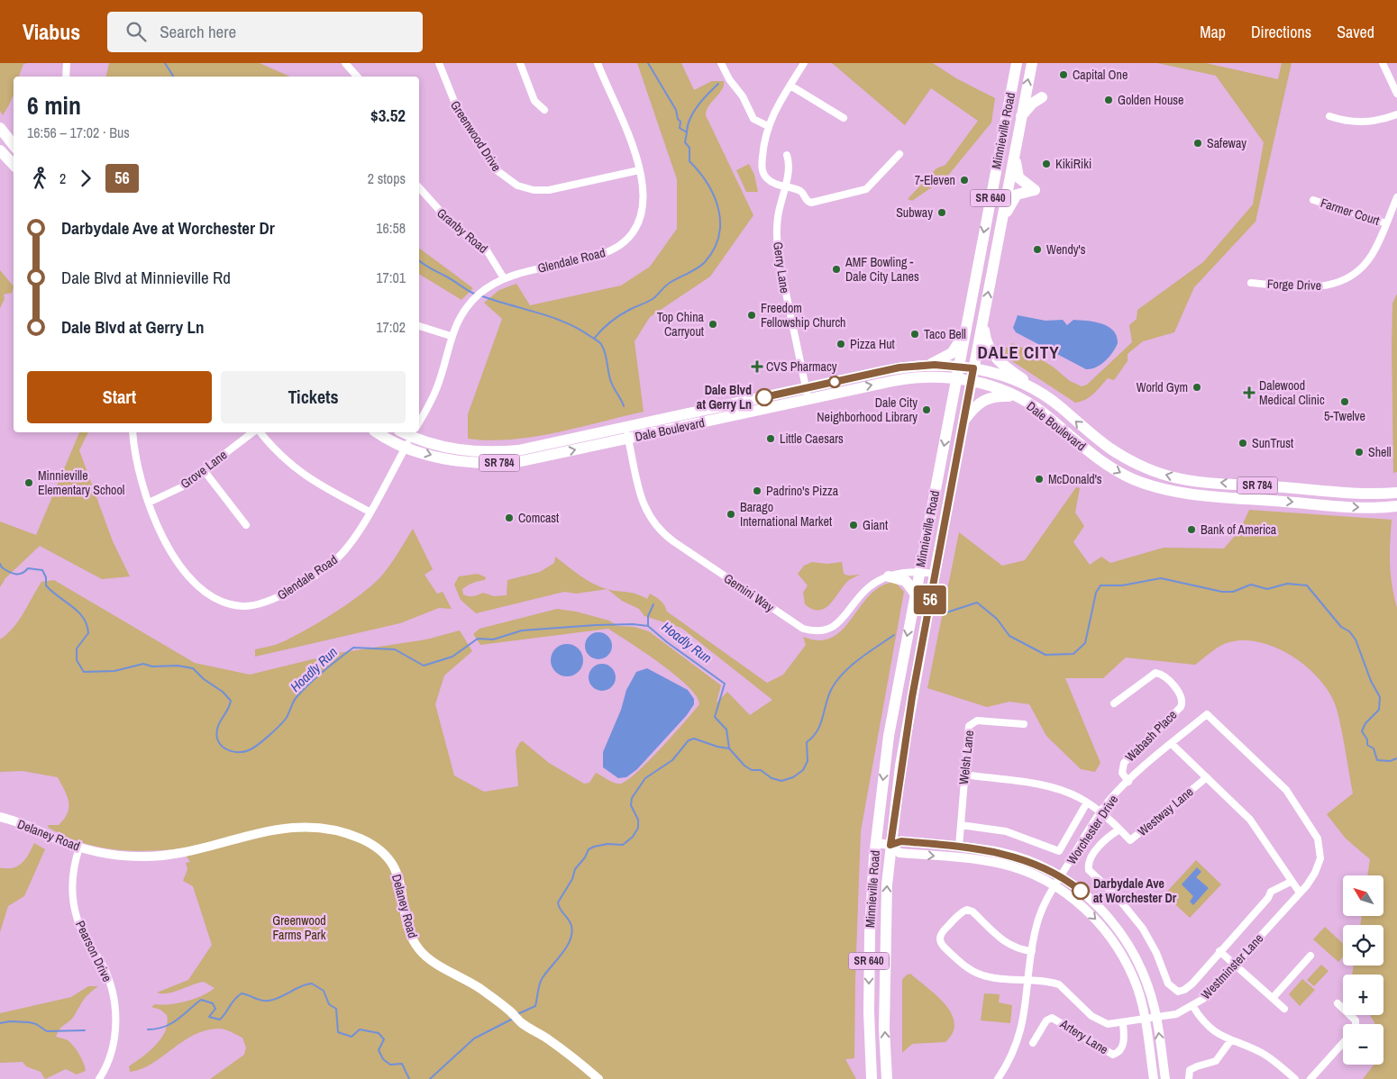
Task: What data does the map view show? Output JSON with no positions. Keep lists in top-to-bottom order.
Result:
{
  "streets": {
    "main road": [
      "Minnieville Road",
      "SR 640",
      "Dale Boulevard",
      "SR 784"
    ],
    "street": [
      "Greenwood Drive",
      "Farmer Court",
      "Granby Road",
      "Glendale Road",
      "Gerry Lane",
      "Forge Drive",
      "Grove Lane",
      "Gemini Way",
      "Wabash Place",
      "Welsh Lane",
      "Westway Lane",
      "Worchester Drive",
      "Delaney Road",
      "Pearson Drive",
      "Westminster Lane",
      "Artery Lane"
    ]
  },
  "crossings": [
    ["Minnieville Road", "Dale Boulevard"],
    ["Minnieville Road", "Gemini Way"],
    ["Greenwood Drive", "Glendale Road"],
    ["Farmer Court", "Forge Drive"],
    ["Granby Road", "Glendale Road"],
    ["Glendale Road", "Dale Boulevard"],
    ["Glendale Road", "Grove Lane"],
    ["Gerry Lane", "Dale Boulevard"],
    ["Dale Boulevard", "Gemini Way"],
    ["Wabash Place", "Worchester Drive"],
    ["Welsh Lane", "Westway Lane"],
    ["Westway Lane", "Worchester Drive"],
    ["Worchester Drive", "Westminster Lane"],
    ["Delaney Road", "Pearson Drive"],
    ["Westminster Lane", "Artery Lane"]
  ],
  "districts": ["DALE CITY"],
  "water": ["Hoadly Run"],
  "parks": ["Greenwood Farms Park"],
  "places": {
    "other": [
      "Capital One",
      "Golden House",
      "Safeway",
      "KikiRiki",
      "7-Eleven",
      "Subway",
      "Wendy's",
      "AMF Bowling - Dale City Lanes",
      "Freedom Fellowship Church",
      "Top China Carryout",
      "Taco Bell",
      "Pizza Hut",
      "World Gym",
      "Dale Blvd at Gerry Ln",
      "5-Twelve",
      "Dale City Neighborhood Library",
      "Little Caesars",
      "SunTrust",
      "Shell",
      "McDonald's",
      "Minnieville Elementary School",
      "Padrino's Pizza",
      "Barago International Market",
      "Comcast",
      "Giant",
      "Bank of America",
      "Darbydale Ave at Worchester Dr"
    ],
    "health": ["CVS Pharmacy", "Dalewood Medical Clinic"]
  },
  "lines": ["bus line 56"],
  "north": "top left",
  "page": {
    "header": "Viabus",
    "search": "Search here",
    "nav": ["Map", "Directions", "Saved"],
    "on_map": "56",
    "heading": ["6 min", "16:56 – 17:02 · Bus", "$3.52"],
    "legs": ["2", "56", "2 stops"],
    "list": [
      {
        "name": "Darbydale Ave at Worchester Dr",
        "value": "16:58"
      },
      {
        "name": "Dale Blvd at Minnieville Rd",
        "value": "17:01"
      },
      {
        "name": "Dale Blvd at Gerry Ln",
        "value": "17:02"
      }
    ],
    "buttons": ["Start", "Tickets"],
    "map_buttons": ["+", "−"]
  }
}
